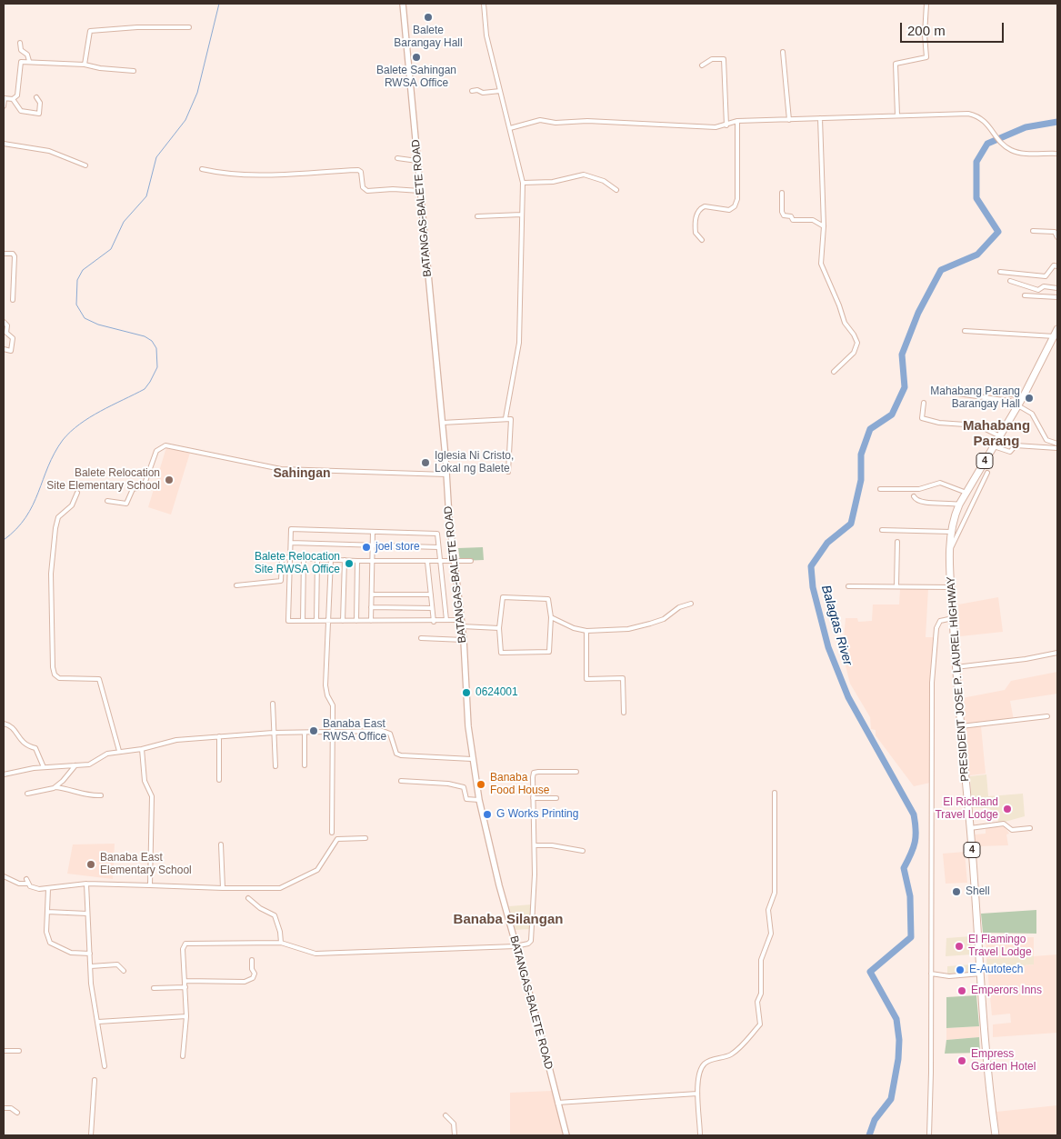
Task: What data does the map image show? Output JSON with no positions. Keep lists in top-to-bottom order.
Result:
{
  "streets": {
    "highway": ["4", "PRESIDENT JOSE P. LAUREL HIGHWAY"],
    "main road": ["BATANGAS-BALETE ROAD"]
  },
  "districts": ["Mahabang Parang", "Sahingan", "Banaba Silangan"],
  "water": ["Balagtas River"],
  "places": [
    "Balete Barangay Hall",
    "Balete Sahingan RWSA Office",
    "Mahabang Parang Barangay Hall",
    "Iglesia Ni Cristo, Lokal ng Balete",
    "Balete Relocation Site Elementary School",
    "joel store",
    "Balete Relocation Site RWSA Office",
    "0624001",
    "Banaba East RWSA Office",
    "Banaba Food House",
    "El Richland Travel Lodge",
    "G Works Printing",
    "Banaba East Elementary School",
    "Shell",
    "El Flamingo Travel Lodge",
    "E-Autotech",
    "Emperors Inns",
    "Empress Garden Hotel"
  ],
  "scale_bar": "200 m"
}
